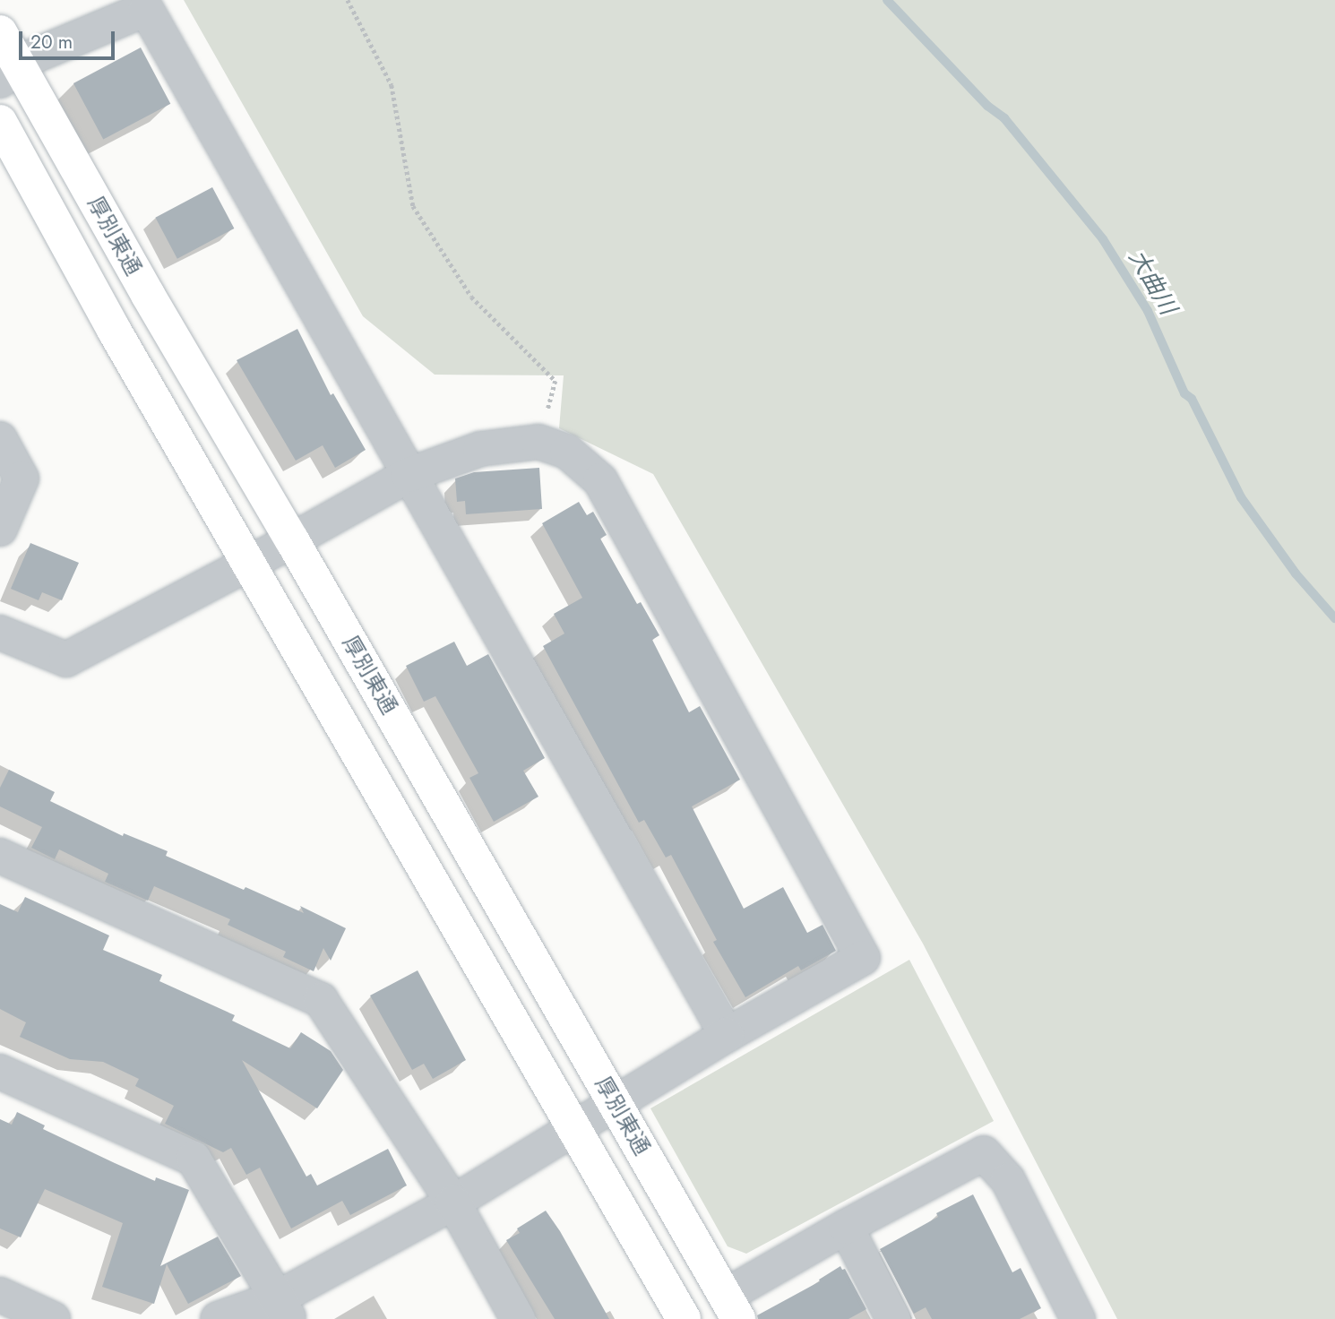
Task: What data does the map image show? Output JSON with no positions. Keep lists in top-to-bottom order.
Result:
{
  "streets": {
    "street": ["厚別東通"]
  },
  "water": ["大曲川"],
  "scale_bar": "20 m"
}
